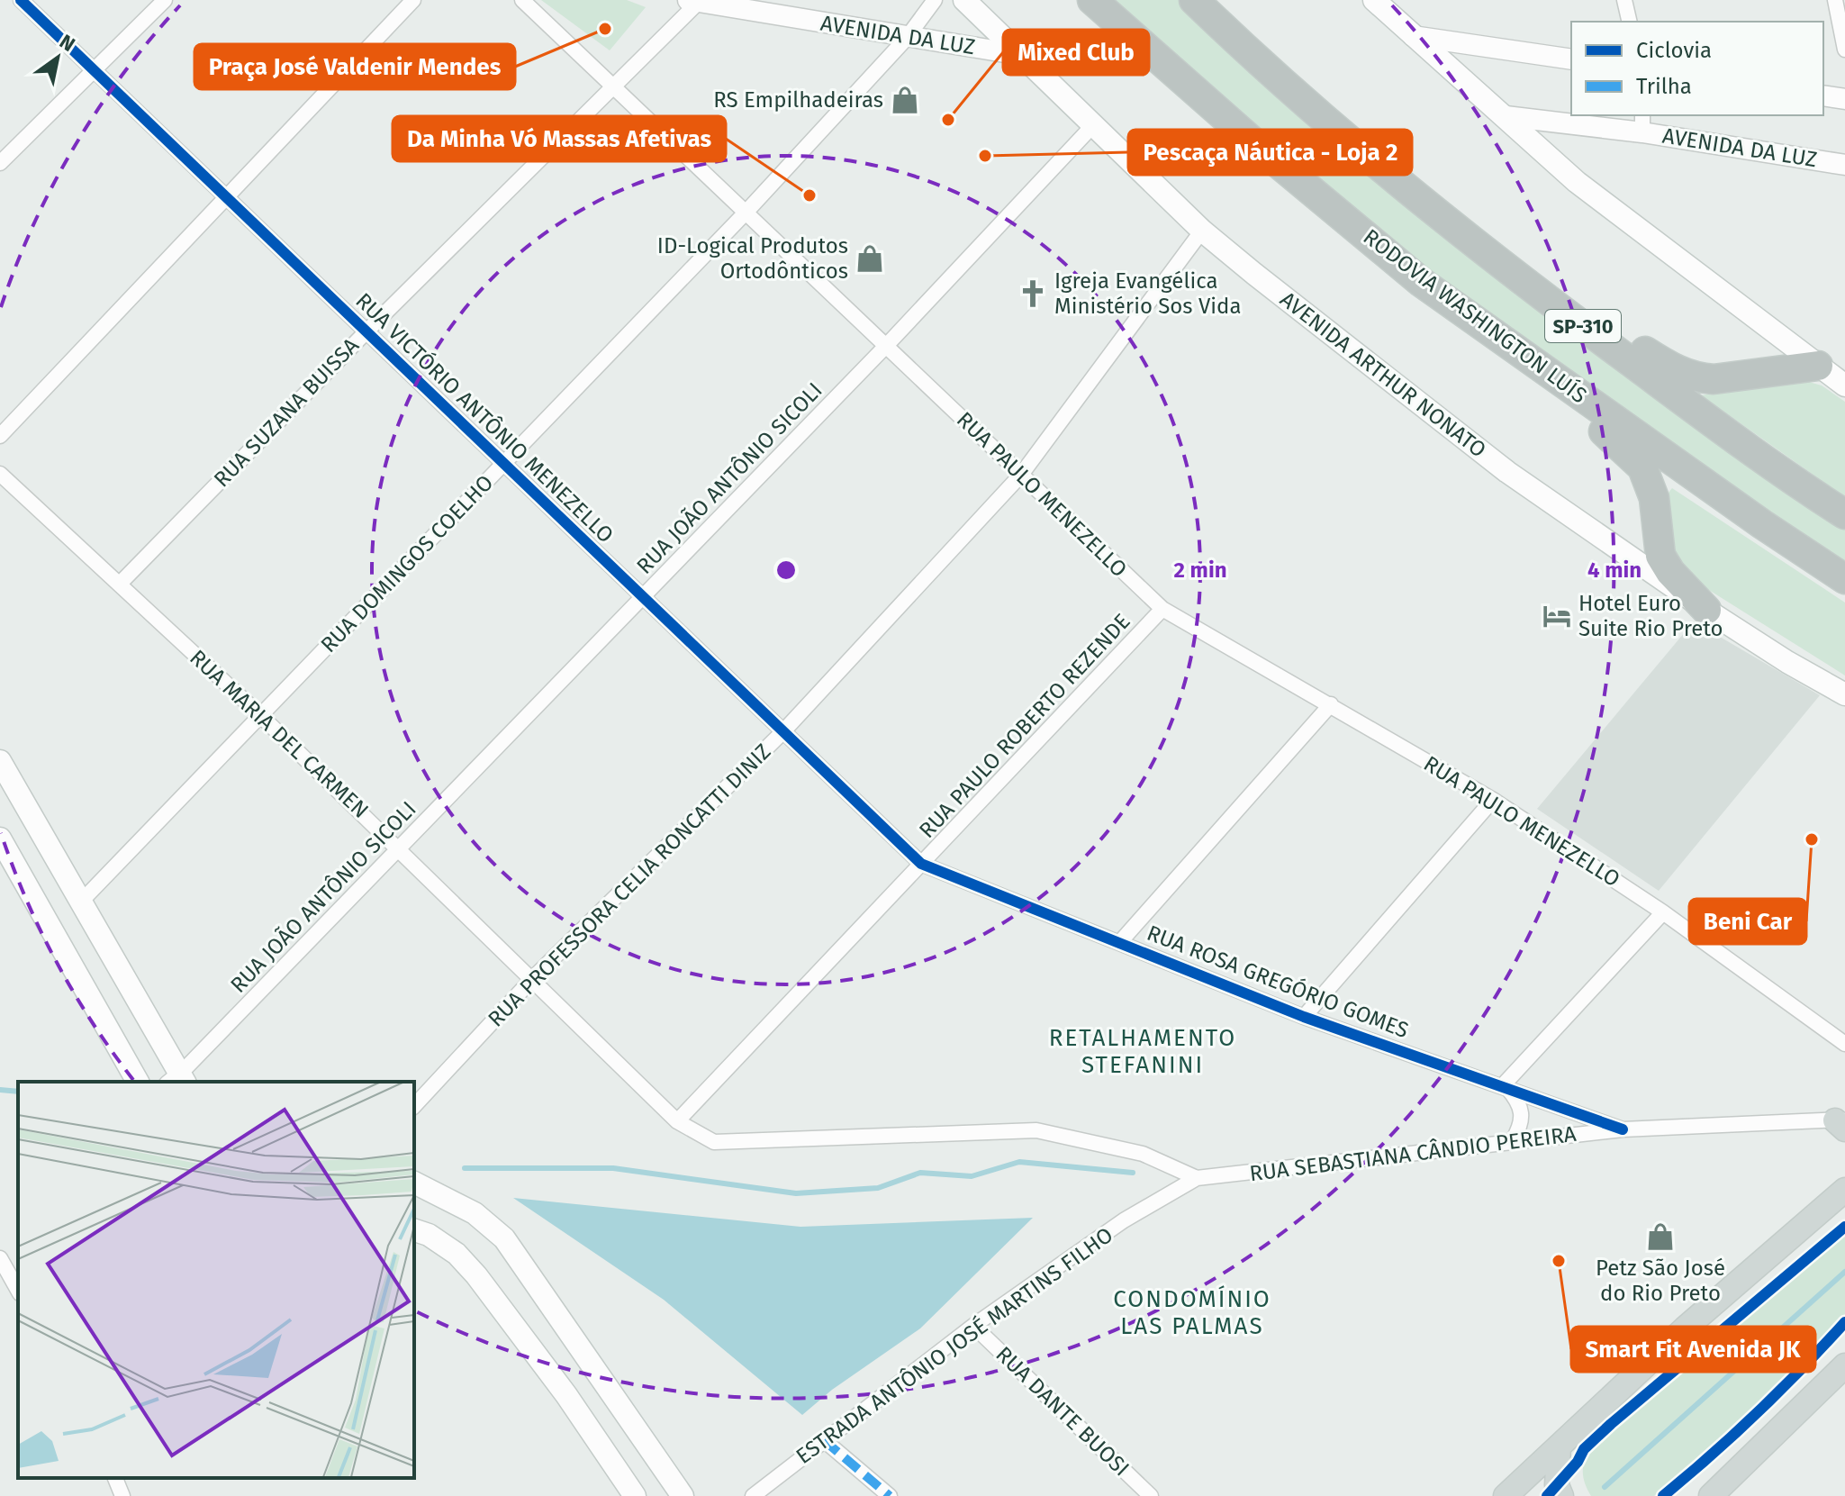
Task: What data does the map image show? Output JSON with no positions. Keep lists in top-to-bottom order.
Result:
{
  "streets": {
    "highway": ["RODOVIA WASHINGTON LUÍS", "SP-310"],
    "main road": ["AVENIDA ARTHUR NONATO"],
    "street": [
      "AVENIDA DA LUZ",
      "RUA SUZANA BUISSA",
      "RUA VICTÓRIO ANTÔNIO MENEZELLO",
      "RUA JOÃO ANTÔNIO SICOLI",
      "RUA PAULO MENEZELLO",
      "RUA DOMINGOS COELHO",
      "RUA PAULO ROBERTO REZENDE",
      "RUA MARIA DEL CARMEN",
      "RUA PROFESSORA CELIA RONCATTI DINIZ",
      "RUA ROSA GREGÓRIO GOMES",
      "RUA SEBASTIANA CÂNDIO PEREIRA",
      "ESTRADA ANTÔNIO JOSÉ MARTINS FILHO",
      "RUA DANTE BUOSI"
    ]
  },
  "crossings": [
    ["AVENIDA DA LUZ", "AVENIDA ARTHUR NONATO"],
    ["AVENIDA DA LUZ", "RUA SUZANA BUISSA"],
    ["AVENIDA DA LUZ", "RUA DOMINGOS COELHO"],
    ["AVENIDA ARTHUR NONATO", "RUA JOÃO ANTÔNIO SICOLI"],
    ["AVENIDA ARTHUR NONATO", "RUA PROFESSORA CELIA RONCATTI DINIZ"],
    ["RUA SUZANA BUISSA", "RUA VICTÓRIO ANTÔNIO MENEZELLO"],
    ["RUA SUZANA BUISSA", "RUA PAULO MENEZELLO"],
    ["RUA SUZANA BUISSA", "RUA MARIA DEL CARMEN"],
    ["RUA VICTÓRIO ANTÔNIO MENEZELLO", "RUA JOÃO ANTÔNIO SICOLI"],
    ["RUA VICTÓRIO ANTÔNIO MENEZELLO", "RUA DOMINGOS COELHO"],
    ["RUA VICTÓRIO ANTÔNIO MENEZELLO", "RUA PAULO ROBERTO REZENDE"],
    ["RUA VICTÓRIO ANTÔNIO MENEZELLO", "RUA PROFESSORA CELIA RONCATTI DINIZ"],
    ["RUA VICTÓRIO ANTÔNIO MENEZELLO", "RUA ROSA GREGÓRIO GOMES"],
    ["RUA JOÃO ANTÔNIO SICOLI", "RUA PAULO MENEZELLO"],
    ["RUA JOÃO ANTÔNIO SICOLI", "RUA MARIA DEL CARMEN"],
    ["RUA PAULO MENEZELLO", "RUA DOMINGOS COELHO"],
    ["RUA PAULO MENEZELLO", "RUA PAULO ROBERTO REZENDE"],
    ["RUA PAULO MENEZELLO", "RUA PROFESSORA CELIA RONCATTI DINIZ"],
    ["RUA DOMINGOS COELHO", "RUA MARIA DEL CARMEN"],
    ["RUA PAULO ROBERTO REZENDE", "RUA MARIA DEL CARMEN"],
    ["RUA PAULO ROBERTO REZENDE", "RUA ROSA GREGÓRIO GOMES"],
    ["RUA MARIA DEL CARMEN", "RUA PROFESSORA CELIA RONCATTI DINIZ"],
    ["RUA MARIA DEL CARMEN", "RUA SEBASTIANA CÂNDIO PEREIRA"],
    ["RUA MARIA DEL CARMEN", "ESTRADA ANTÔNIO JOSÉ MARTINS FILHO"],
    ["RUA ROSA GREGÓRIO GOMES", "RUA SEBASTIANA CÂNDIO PEREIRA"],
    ["RUA SEBASTIANA CÂNDIO PEREIRA", "ESTRADA ANTÔNIO JOSÉ MARTINS FILHO"],
    ["ESTRADA ANTÔNIO JOSÉ MARTINS FILHO", "RUA DANTE BUOSI"]
  ],
  "districts": ["RETALHAMENTO STEFANINI", "CONDOMÍNIO LAS PALMAS"],
  "places": {
    "other": [
      "Praça José Valdenir Mendes",
      "Mixed Club",
      "Pescaça Náutica - Loja 2",
      "Da Minha Vó Massas Afetivas",
      "Beni Car",
      "Smart Fit Avenida JK"
    ],
    "shop": ["RS Empilhadeiras", "ID-Logical Produtos Ortodônticos", "Petz São José do Rio Preto"],
    "church": ["Igreja Evangélica Ministério Sos Vida"],
    "hotel": ["Hotel Euro Suite Rio Preto"]
  },
  "legend": ["Ciclovia", "Trilha"],
  "north": "top right",
  "rings": ["2 min", "4 min"]
}
